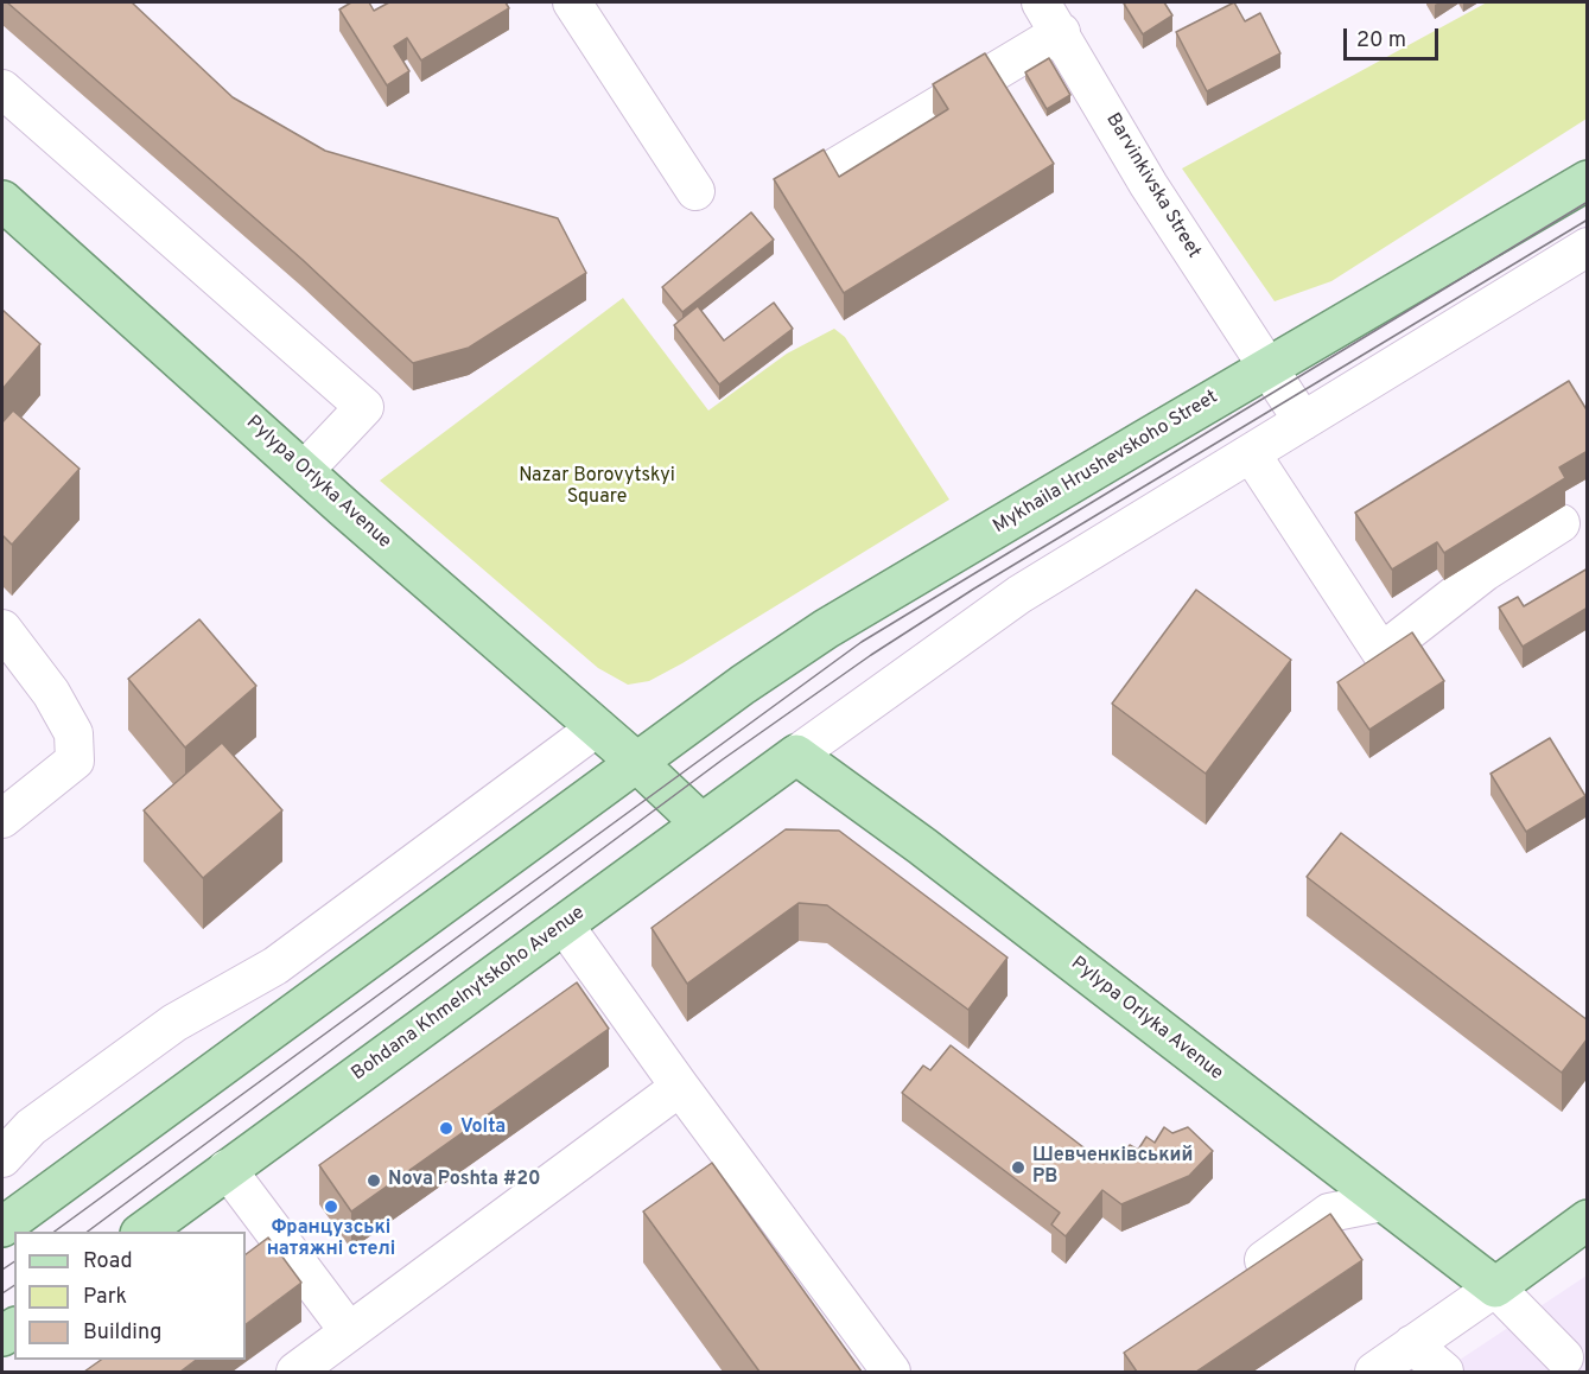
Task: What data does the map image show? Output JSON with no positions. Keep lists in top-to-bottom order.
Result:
{
  "streets": {
    "main road": ["Mykhaila Hrushevskoho Street", "Pylypa Orlyka Avenue", "Bohdana Khmelnytskoho Avenue"],
    "street": ["Barvinkivska Street"]
  },
  "crossings": [
    ["Barvinkivska Street", "Mykhaila Hrushevskoho Street"],
    ["Mykhaila Hrushevskoho Street", "Pylypa Orlyka Avenue"],
    ["Pylypa Orlyka Avenue", "Bohdana Khmelnytskoho Avenue"]
  ],
  "parks": ["Nazar Borovytskyi Square"],
  "places": [
    "Volta",
    "Шевченківський РВ",
    "Nova Poshta #20",
    "Французські натяжні стелі"
  ],
  "legend": ["Road", "Park", "Building"],
  "scale_bar": "20 m"
}
